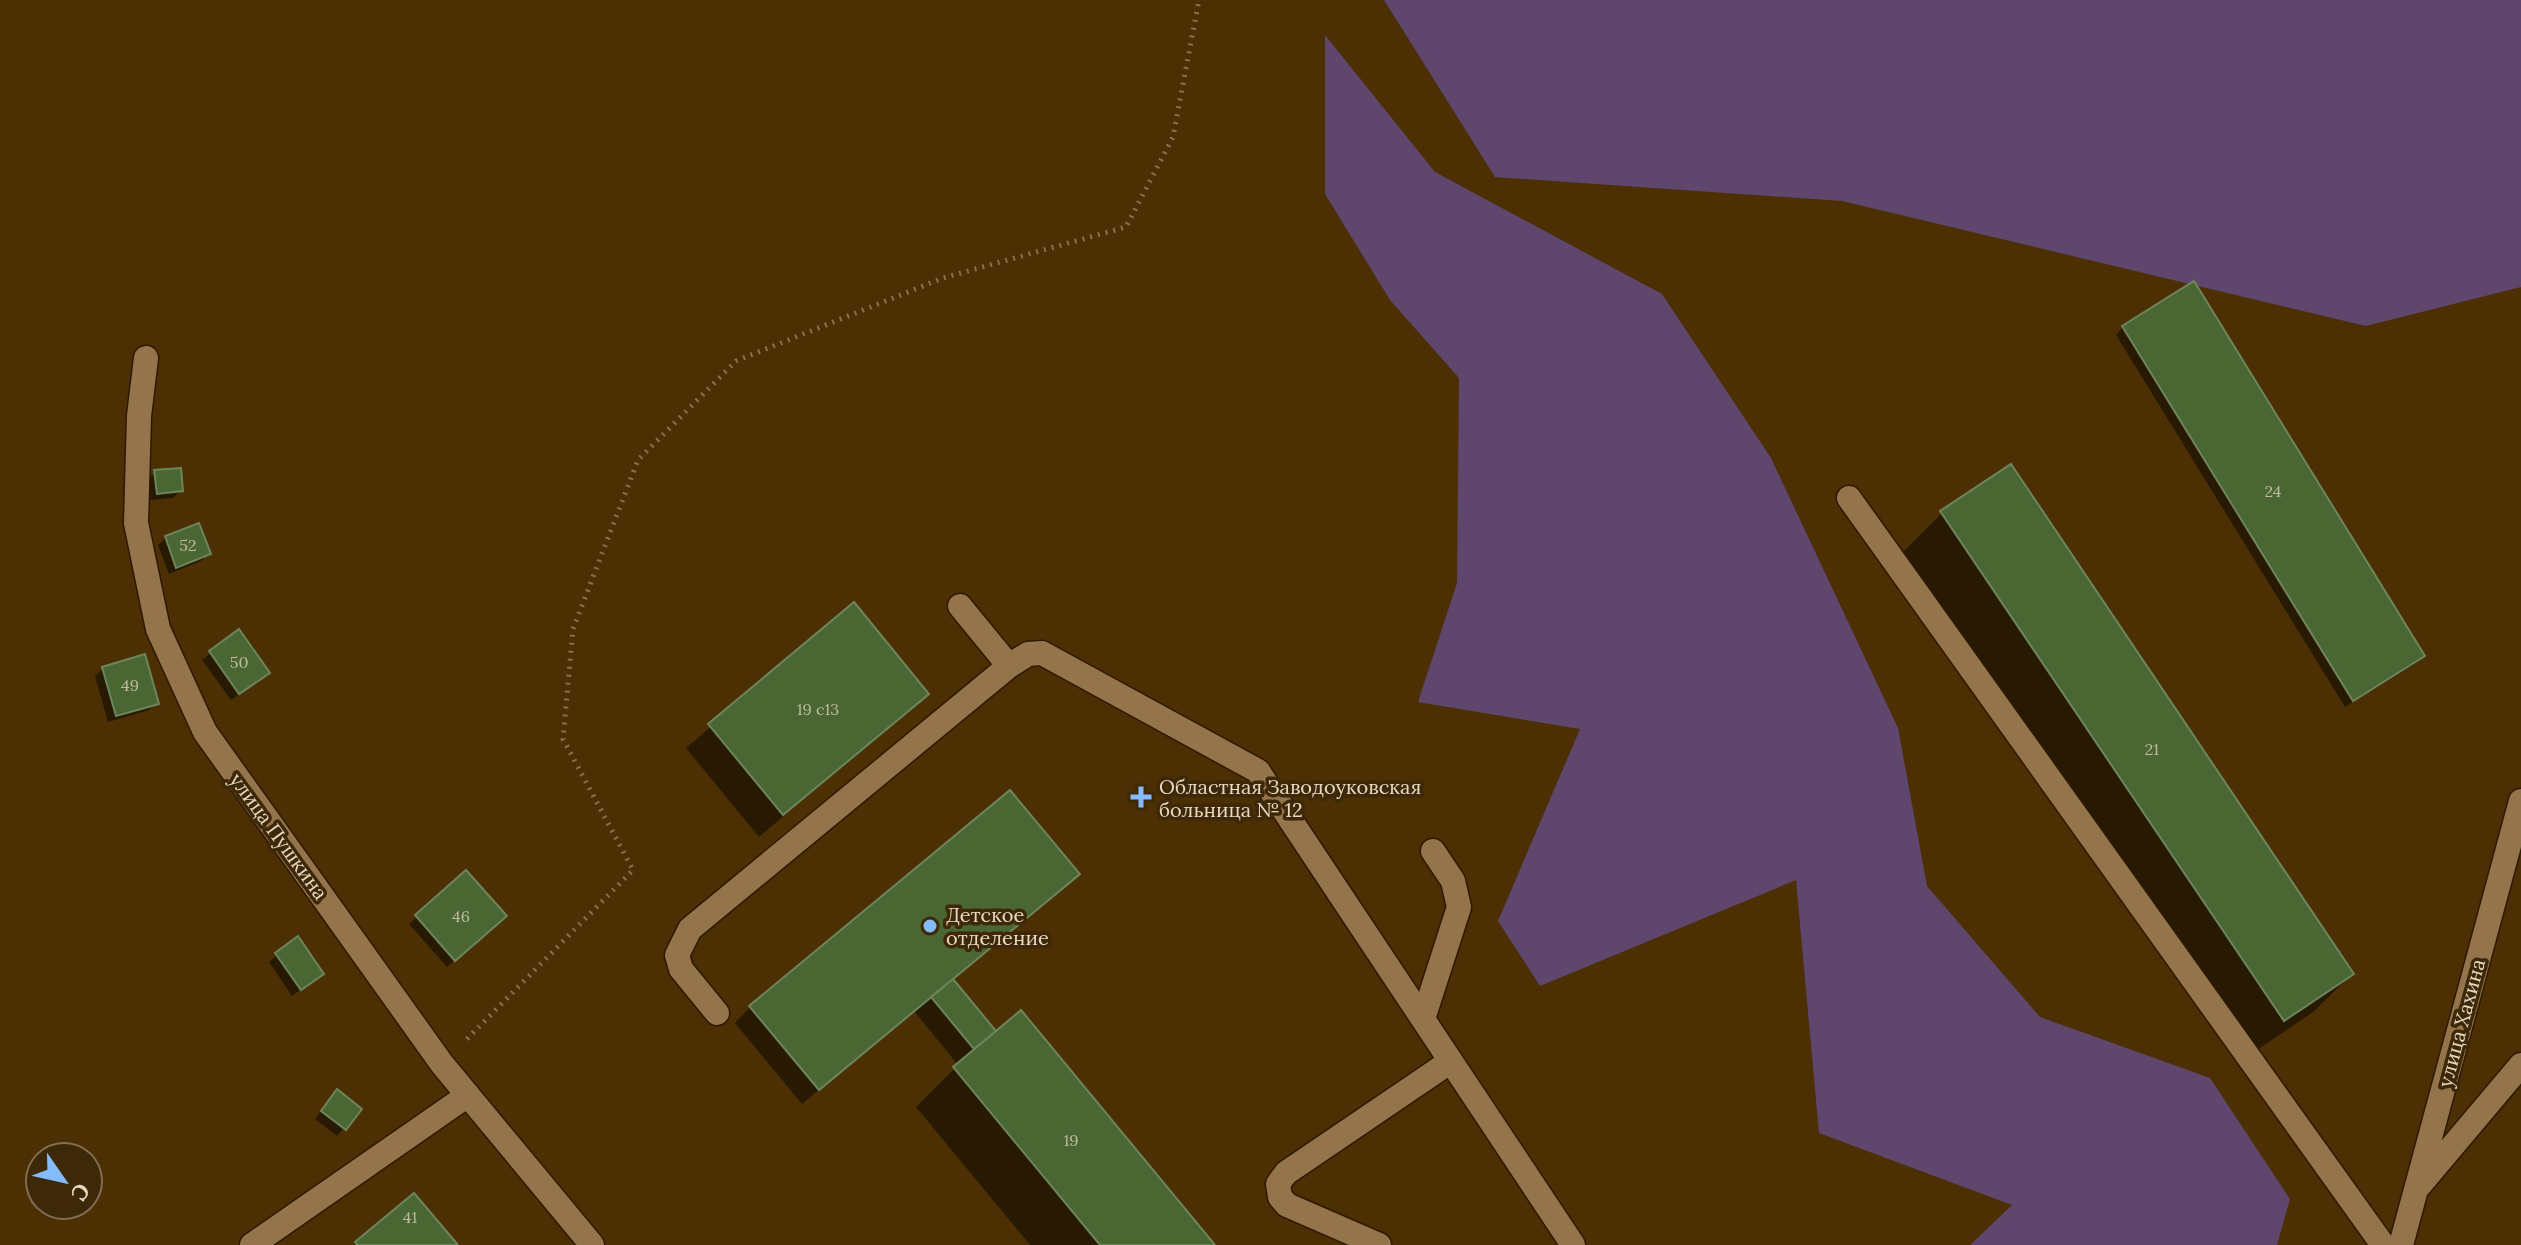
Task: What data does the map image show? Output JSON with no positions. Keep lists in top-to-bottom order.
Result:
{
  "streets": {
    "street": ["улица Пушкина", "улица Хахина"]
  },
  "places": {
    "health": ["Областная Заводоуковская больница № 12"],
    "other": ["Детское отделение"]
  },
  "house_numbers": [
    "24",
    "52",
    "50",
    "49",
    "19 с13",
    "21",
    "46",
    "19",
    "41"
  ],
  "north": "bottom right"
}
